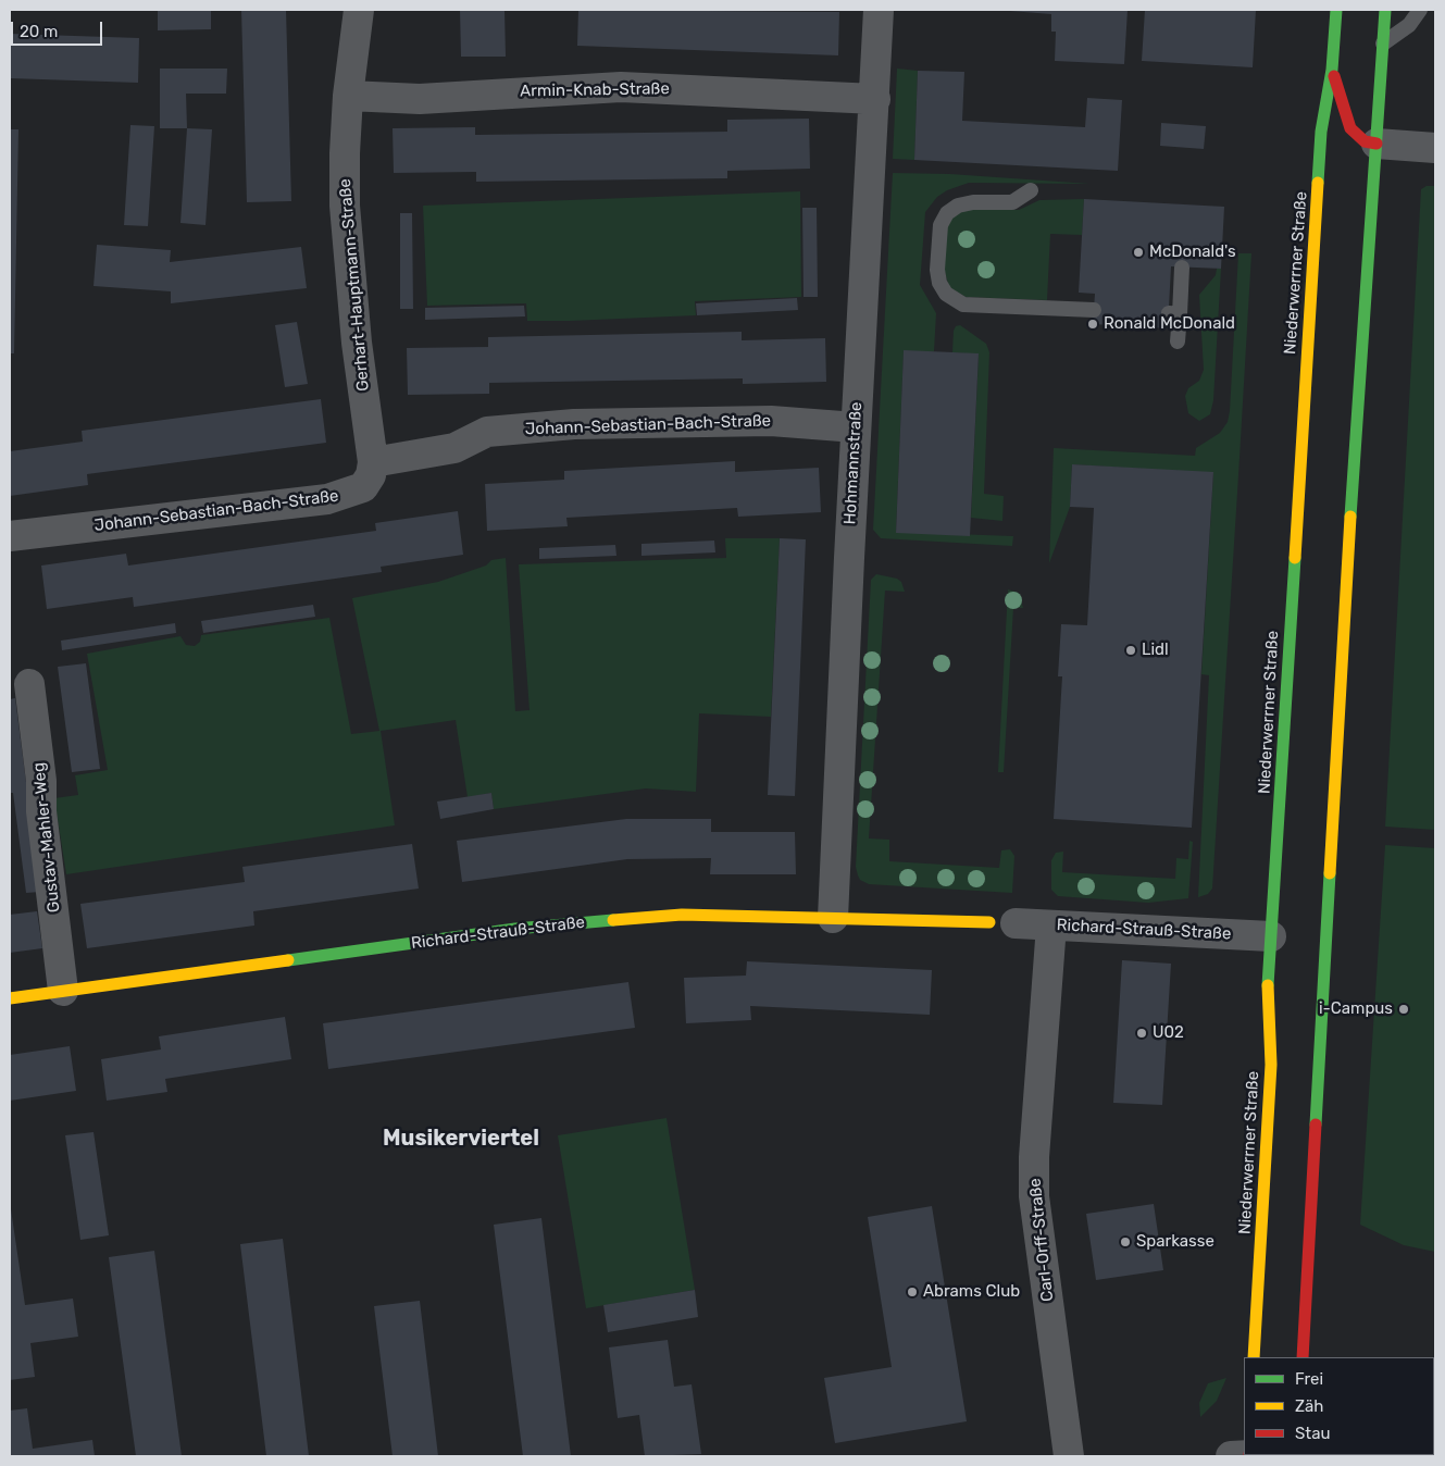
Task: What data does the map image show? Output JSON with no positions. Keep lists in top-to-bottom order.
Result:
{
  "streets": {
    "main road": ["Niederwerrner Straße", "Richard-Strauß-Straße"],
    "street": [
      "Armin-Knab-Straße",
      "Gerhart-Hauptmann-Straße",
      "Johann-Sebastian-Bach-Straße",
      "Hohmannstraße",
      "Gustav-Mahler-Weg",
      "Carl-Orff-Straße"
    ]
  },
  "crossings": [
    ["Armin-Knab-Straße", "Gerhart-Hauptmann-Straße"],
    ["Armin-Knab-Straße", "Hohmannstraße"],
    ["Niederwerrner Straße", "Richard-Strauß-Straße"],
    ["Gerhart-Hauptmann-Straße", "Johann-Sebastian-Bach-Straße"],
    ["Johann-Sebastian-Bach-Straße", "Hohmannstraße"],
    ["Hohmannstraße", "Richard-Strauß-Straße"],
    ["Gustav-Mahler-Weg", "Richard-Strauß-Straße"],
    ["Richard-Strauß-Straße", "Carl-Orff-Straße"]
  ],
  "districts": ["Musikerviertel"],
  "places": [
    "McDonald's",
    "Ronald McDonald",
    "Lidl",
    "i-Campus",
    "U02",
    "Sparkasse",
    "Abrams Club"
  ],
  "legend": ["Frei", "Zäh", "Stau"],
  "scale_bar": "20 m"
}
